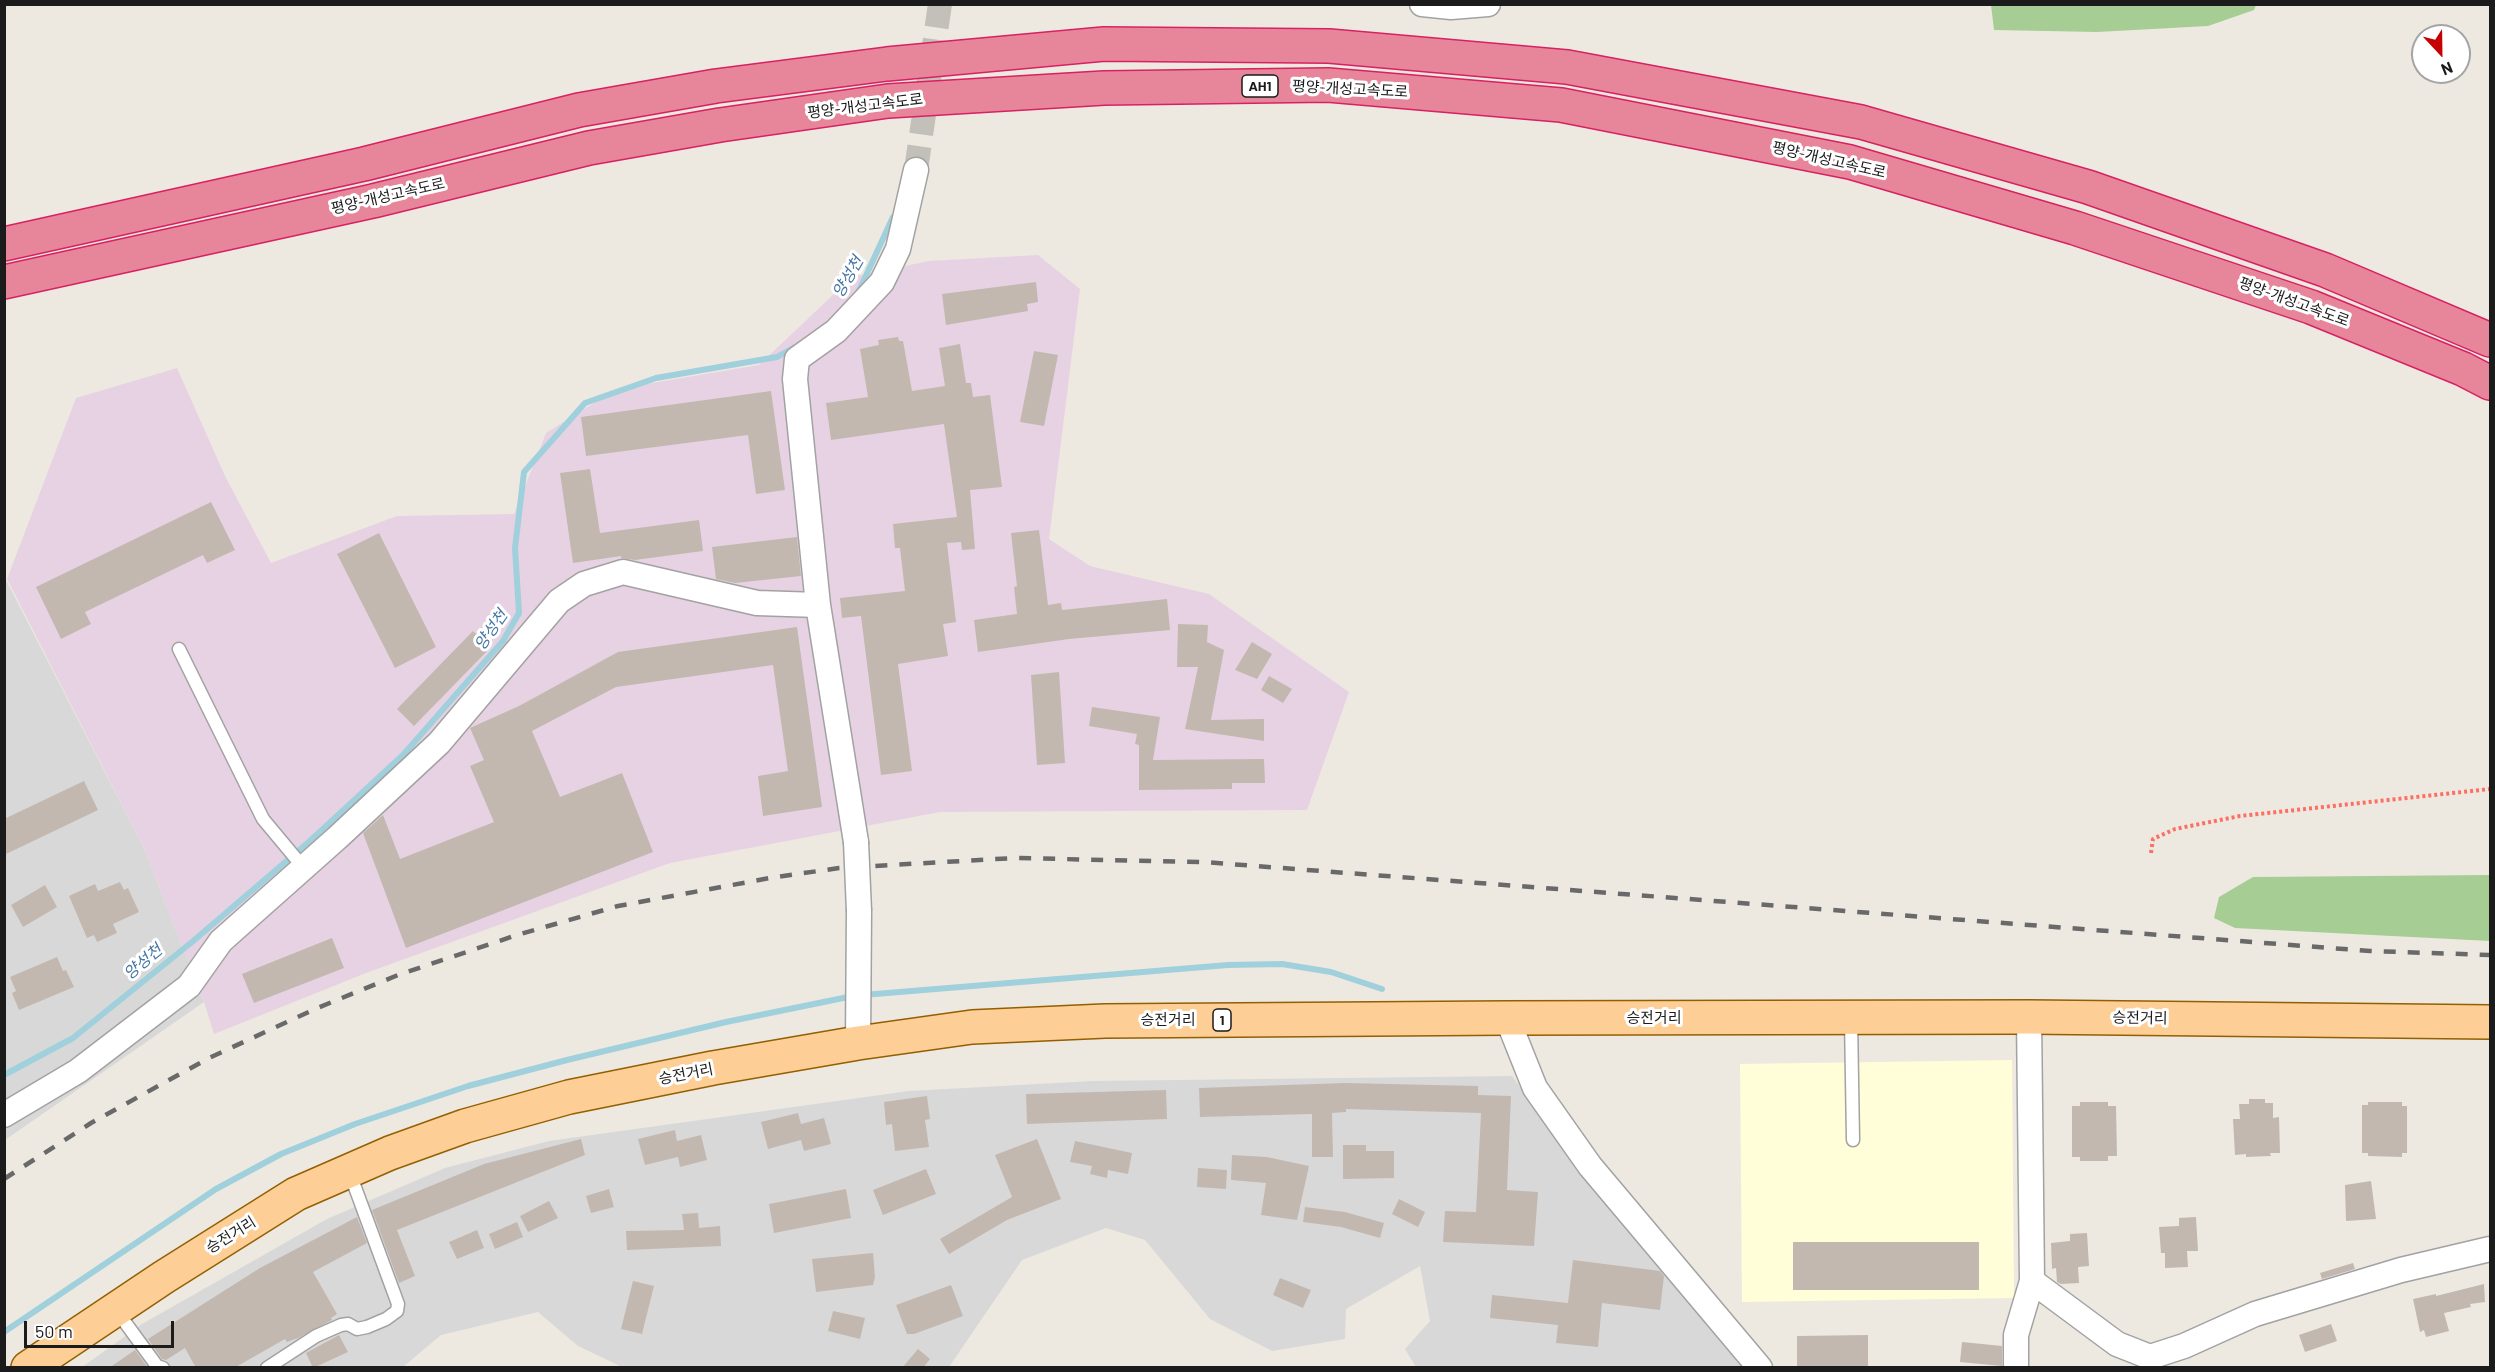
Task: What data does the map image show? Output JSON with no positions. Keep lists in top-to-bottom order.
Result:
{
  "streets": {
    "highway": ["AH1", "평양-개성고속도로"],
    "main road": ["승전거리", "1"]
  },
  "water": ["양성천"],
  "scale_bar": "50 m",
  "north": "bottom"
}
